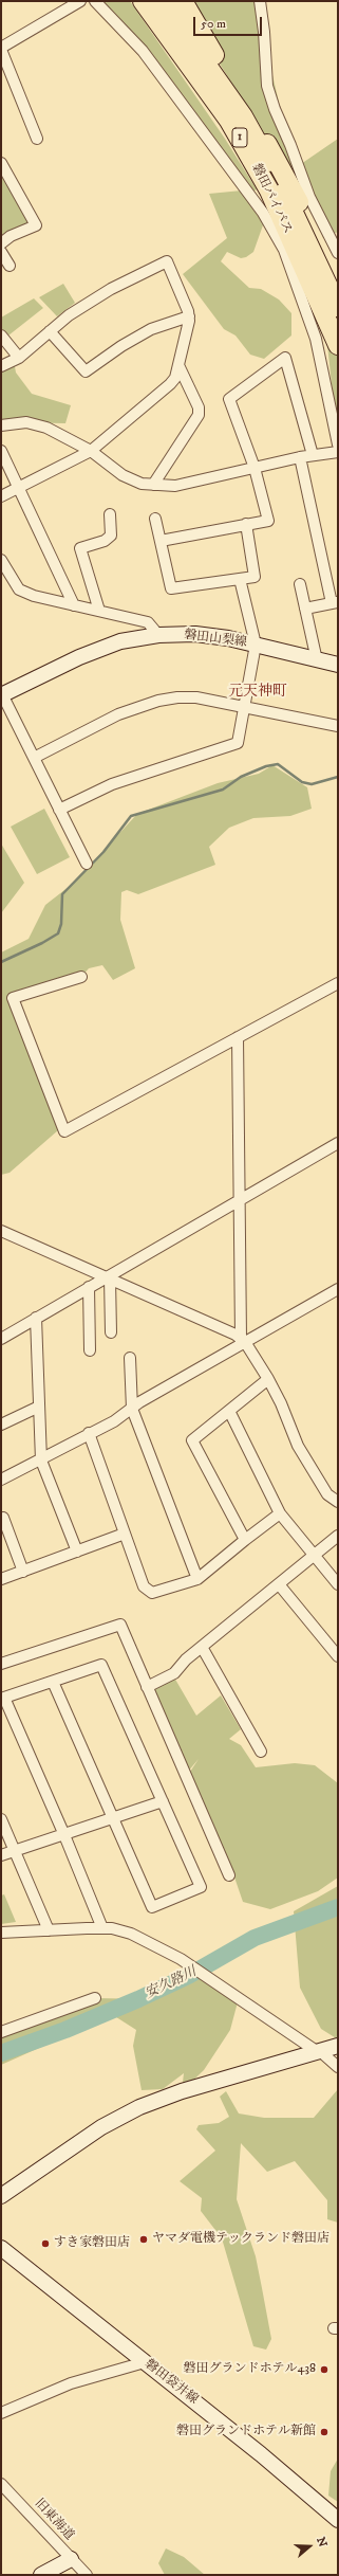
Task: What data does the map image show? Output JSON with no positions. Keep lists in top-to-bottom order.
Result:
{
  "streets": {
    "highway": ["1", "磐田バイパス"],
    "main road": ["磐田山梨線", "磐田袋井線"],
    "street": ["旧東海道"]
  },
  "districts": ["元天神町"],
  "water": ["安久路川"],
  "places": [
    "ヤマダ電機テックランド磐田店",
    "すき家磐田店",
    "磐田グランドホテル438",
    "磐田グランドホテル新館"
  ],
  "scale_bar": "50 m",
  "north": "right"
}
